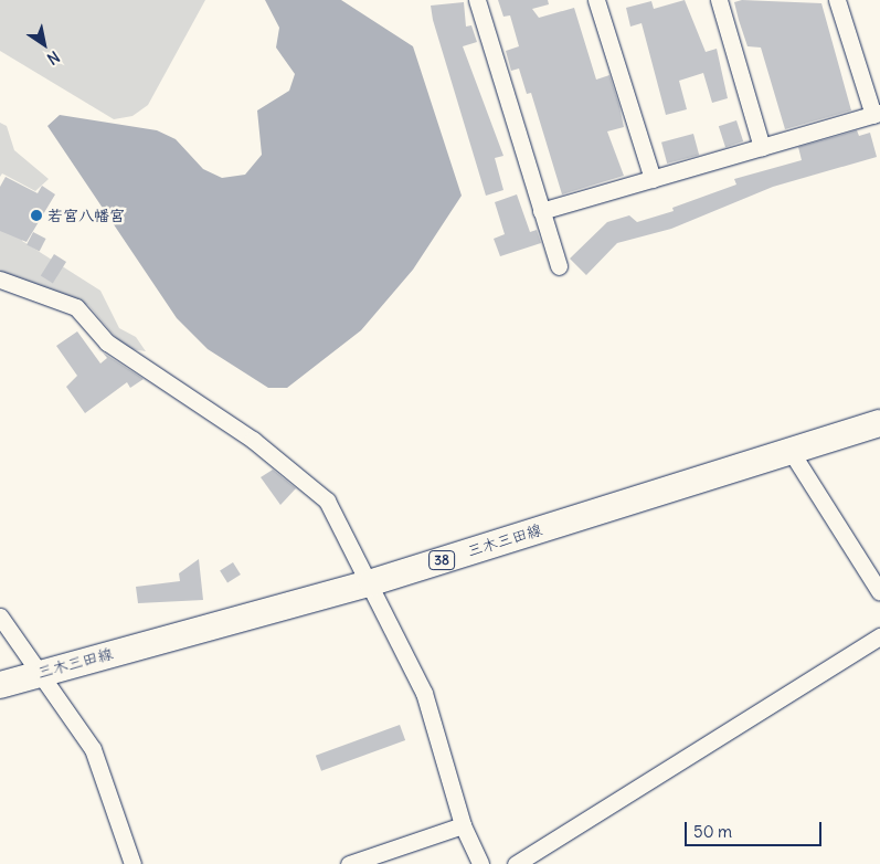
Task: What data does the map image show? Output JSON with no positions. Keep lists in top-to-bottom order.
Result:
{
  "streets": {
    "main road": ["三木三田線", "38"]
  },
  "places": ["若宮八幡宮"],
  "scale_bar": "50 m",
  "north": "bottom right"
}
